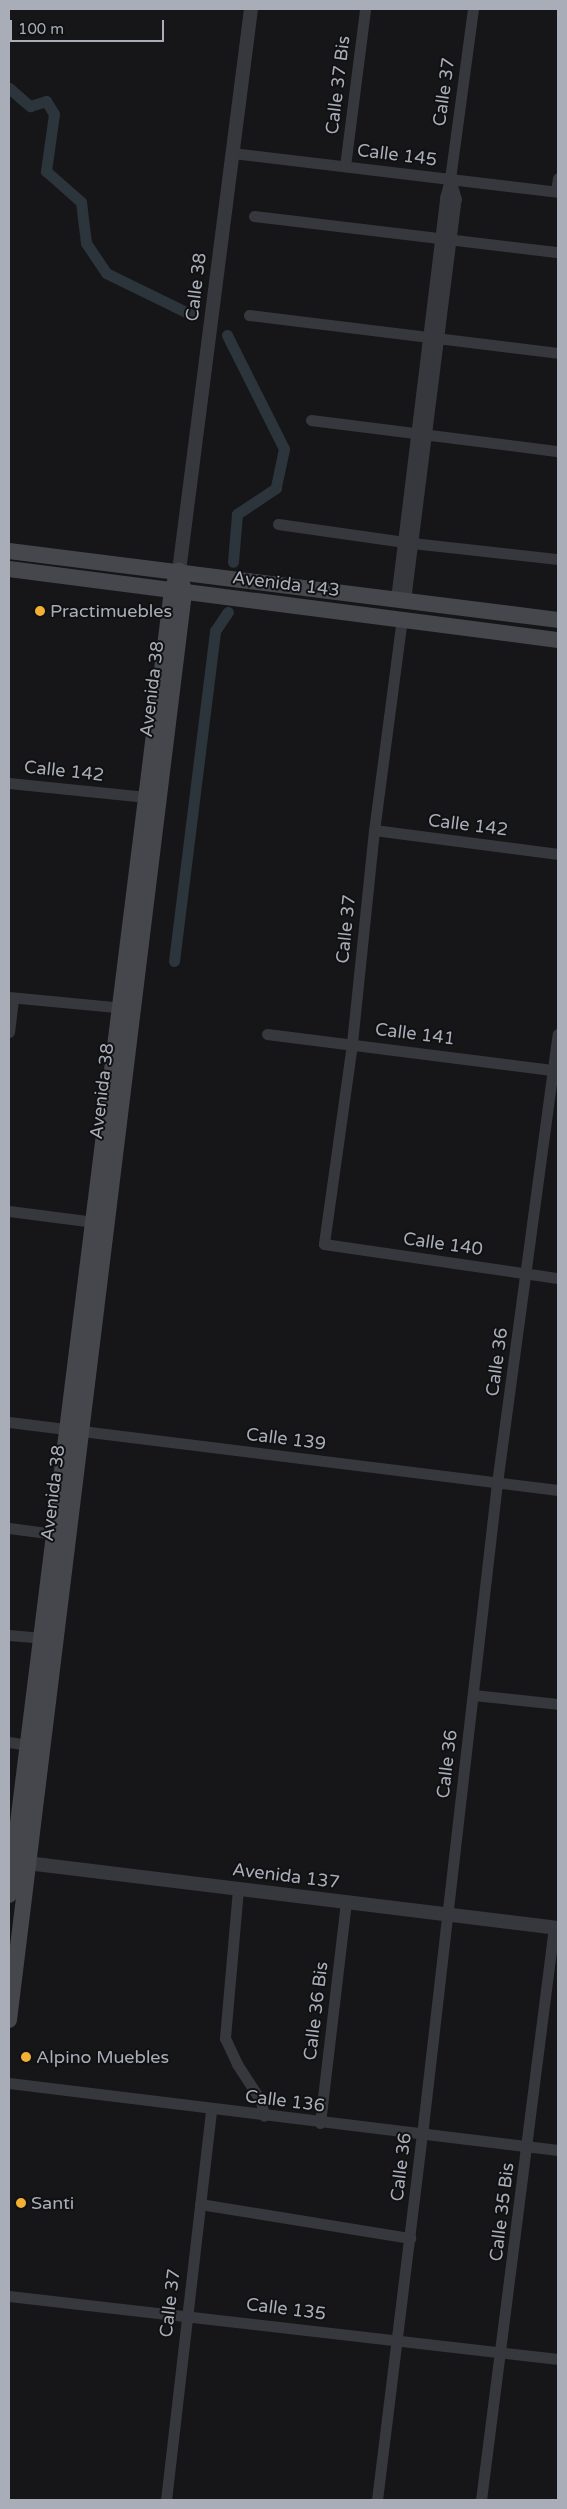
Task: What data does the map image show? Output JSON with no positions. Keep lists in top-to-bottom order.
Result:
{
  "streets": {
    "main road": ["Avenida 143", "Avenida 38"],
    "street": [
      "Calle 37 Bis",
      "Calle 37",
      "Calle 145",
      "Calle 38",
      "Calle 142",
      "Calle 141",
      "Calle 140",
      "Calle 36",
      "Calle 139",
      "Avenida 137",
      "Calle 36 Bis",
      "Calle 136",
      "Calle 35 Bis",
      "Calle 135"
    ]
  },
  "crossings": [
    ["Calle 37 Bis", "Calle 145"],
    ["Calle 37", "Calle 145"],
    ["Calle 37", "Avenida 143"],
    ["Calle 37", "Calle 142"],
    ["Calle 37", "Calle 141"],
    ["Calle 37", "Calle 140"],
    ["Calle 37", "Calle 136"],
    ["Calle 37", "Calle 135"],
    ["Calle 145", "Calle 38"],
    ["Calle 38", "Avenida 143"],
    ["Calle 38", "Avenida 38"],
    ["Avenida 143", "Avenida 38"],
    ["Avenida 38", "Calle 142"],
    ["Avenida 38", "Calle 139"],
    ["Avenida 38", "Avenida 137"],
    ["Calle 141", "Calle 36"],
    ["Calle 140", "Calle 36"],
    ["Calle 36", "Calle 139"],
    ["Calle 36", "Avenida 137"],
    ["Calle 36", "Calle 136"],
    ["Calle 36", "Calle 135"],
    ["Avenida 137", "Calle 36 Bis"],
    ["Avenida 137", "Calle 35 Bis"],
    ["Calle 36 Bis", "Calle 136"],
    ["Calle 136", "Calle 35 Bis"],
    ["Calle 35 Bis", "Calle 135"]
  ],
  "places": ["Practimuebles", "Alpino Muebles", "Santi"],
  "scale_bar": "100 m"
}
